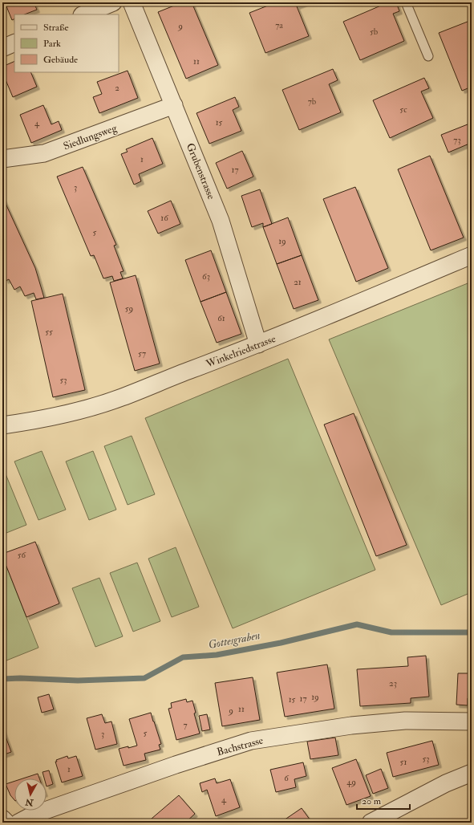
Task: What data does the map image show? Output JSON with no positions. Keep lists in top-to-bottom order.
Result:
{
  "streets": {
    "street": [
      "Siedlungsweg",
      "Grubenstrasse",
      "Winkelriedstrasse",
      "Bachstrasse"
    ]
  },
  "crossings": [
    ["Siedlungsweg", "Grubenstrasse"],
    ["Grubenstrasse", "Winkelriedstrasse"]
  ],
  "water": ["Gottesgraben"],
  "house_numbers": [
    "7a",
    "9",
    "5b",
    "11",
    "2",
    "7b",
    "5c",
    "15",
    "4",
    "73",
    "1",
    "17",
    "3",
    "16",
    "5",
    "19",
    "63",
    "21",
    "59",
    "61",
    "55",
    "57",
    "53",
    "56",
    "23",
    "19",
    "17",
    "15",
    "11",
    "9",
    "7",
    "5",
    "3",
    "53",
    "51",
    "1",
    "6",
    "49",
    "4"
  ],
  "legend": ["Straße", "Park", "Gebäude"],
  "scale_bar": "20 m",
  "north": "bottom"
}
